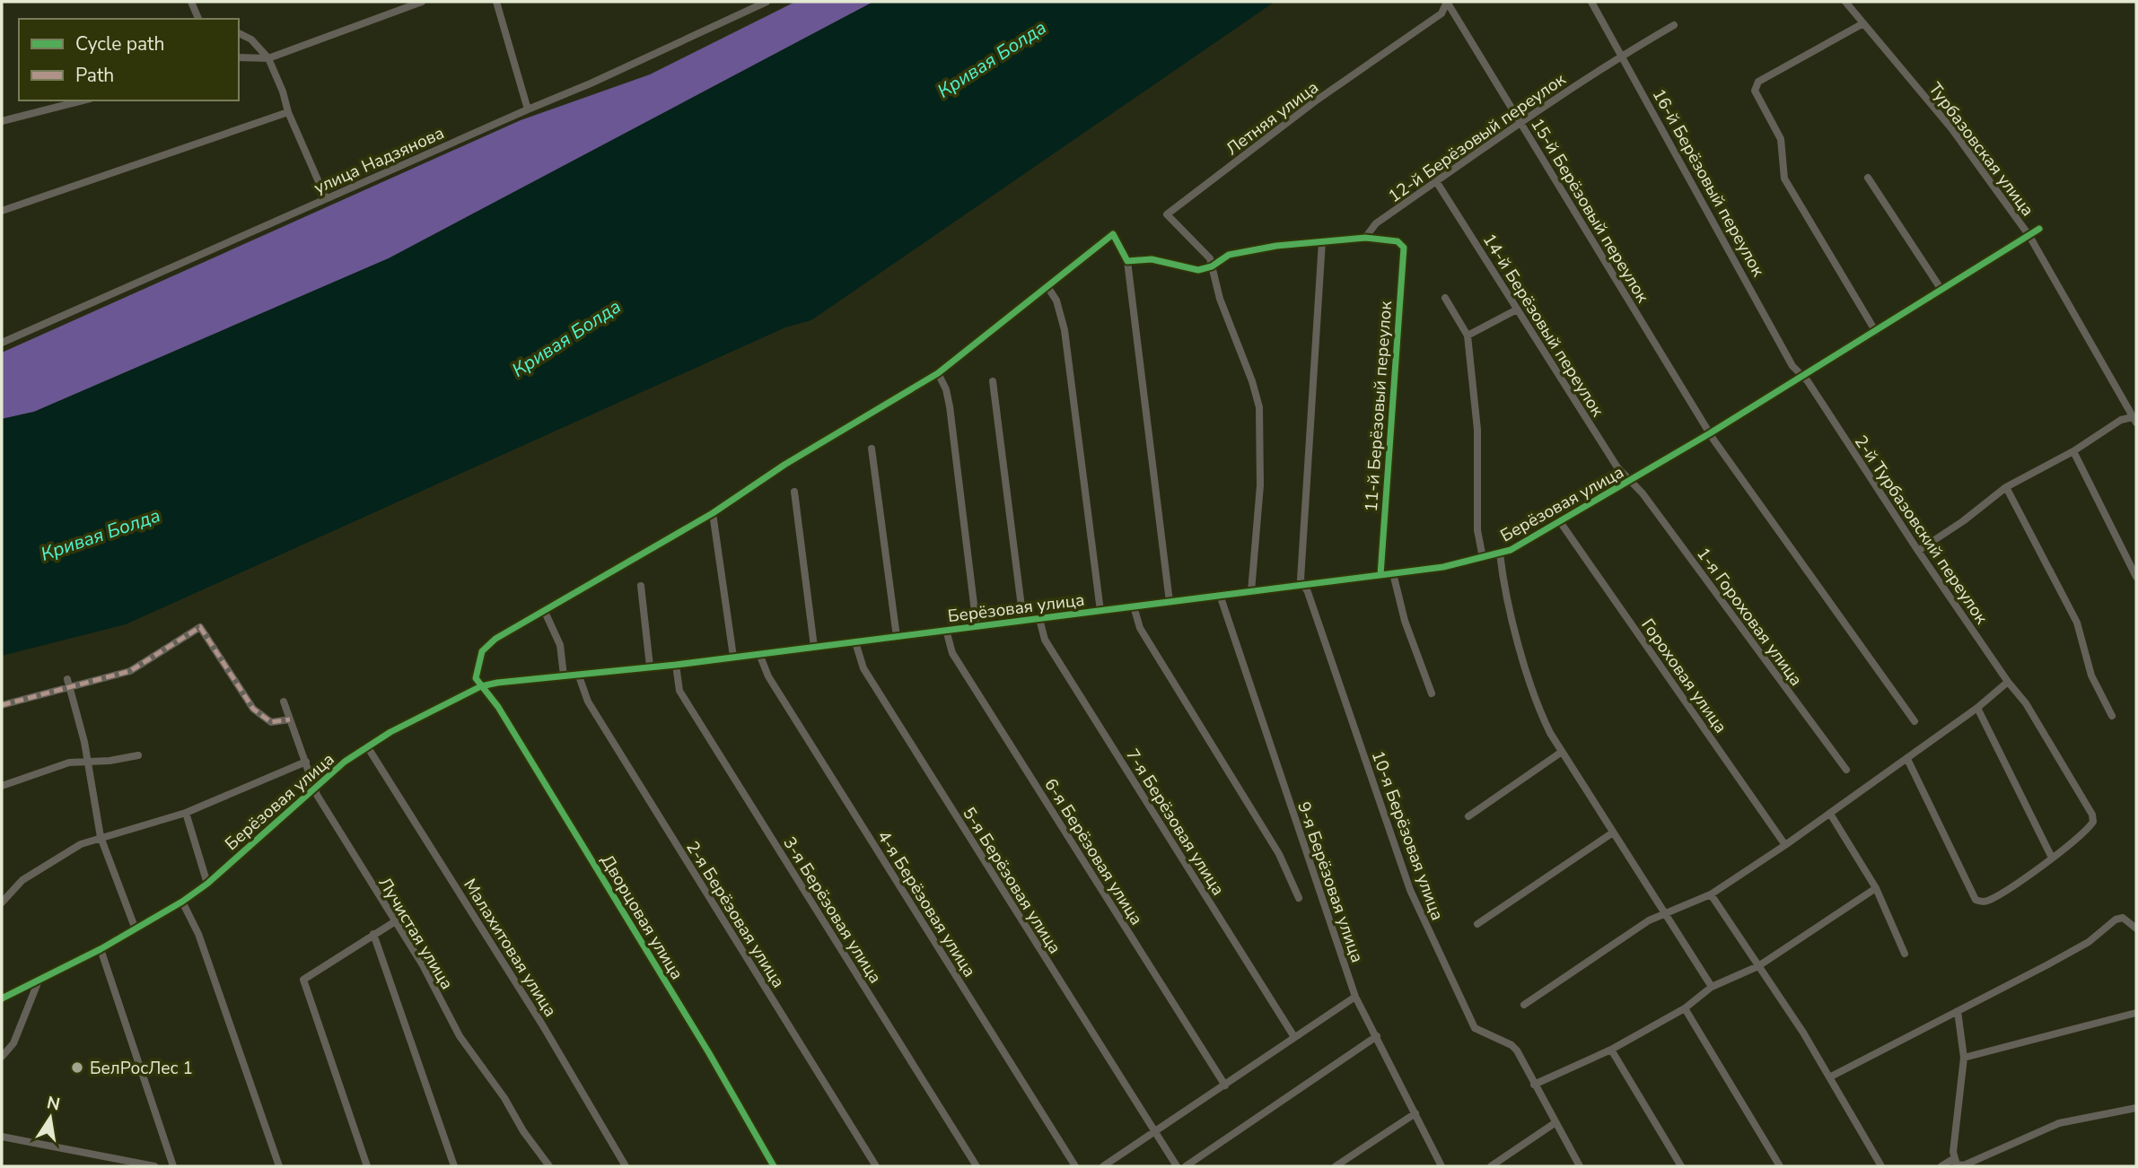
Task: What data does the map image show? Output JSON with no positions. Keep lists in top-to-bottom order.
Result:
{
  "streets": {
    "street": [
      "Летняя улица",
      "12-й Берёзовый переулок",
      "Турбазовская улица",
      "улица Надзянова",
      "16-й Берёзовый переулок",
      "15-й Берёзовый переулок",
      "14-й Берёзовый переулок",
      "11-й Берёзовый переулок",
      "Берёзовая улица",
      "2-й Турбазовский переулок",
      "1-я Гороховая улица",
      "Гороховая улица",
      "7-я Берёзовая улица",
      "10-я Берёзовая улица",
      "6-я Берёзовая улица",
      "5-я Берёзовая улица",
      "9-я Берёзовая улица",
      "4-я Берёзовая улица",
      "3-я Берёзовая улица",
      "2-я Берёзовая улица",
      "Дворцовая улица",
      "Лучистая улица",
      "Малахитовая улица"
    ]
  },
  "crossings": [
    ["Летняя улица", "15-й Берёзовый переулок"],
    ["12-й Берёзовый переулок", "16-й Берёзовый переулок"],
    ["12-й Берёзовый переулок", "15-й Берёзовый переулок"],
    ["12-й Берёзовый переулок", "14-й Берёзовый переулок"],
    ["12-й Берёзовый переулок", "11-й Берёзовый переулок"],
    ["Турбазовская улица", "Берёзовая улица"],
    ["16-й Берёзовый переулок", "Берёзовая улица"],
    ["16-й Берёзовый переулок", "2-й Турбазовский переулок"],
    ["15-й Берёзовый переулок", "Берёзовая улица"],
    ["14-й Берёзовый переулок", "Берёзовая улица"],
    ["14-й Берёзовый переулок", "1-я Гороховая улица"],
    ["11-й Берёзовый переулок", "Берёзовая улица"],
    ["Берёзовая улица", "2-й Турбазовский переулок"],
    ["Берёзовая улица", "1-я Гороховая улица"],
    ["Берёзовая улица", "Гороховая улица"],
    ["Берёзовая улица", "7-я Берёзовая улица"],
    ["Берёзовая улица", "10-я Берёзовая улица"],
    ["Берёзовая улица", "6-я Берёзовая улица"],
    ["Берёзовая улица", "5-я Берёзовая улица"],
    ["Берёзовая улица", "9-я Берёзовая улица"],
    ["Берёзовая улица", "4-я Берёзовая улица"],
    ["Берёзовая улица", "3-я Берёзовая улица"],
    ["Берёзовая улица", "2-я Берёзовая улица"],
    ["Берёзовая улица", "Дворцовая улица"],
    ["Берёзовая улица", "Лучистая улица"],
    ["Берёзовая улица", "Малахитовая улица"]
  ],
  "water": ["Кривая Болда"],
  "places": ["БелРосЛес 1"],
  "legend": ["Cycle path", "Path"],
  "north": "top"
}
